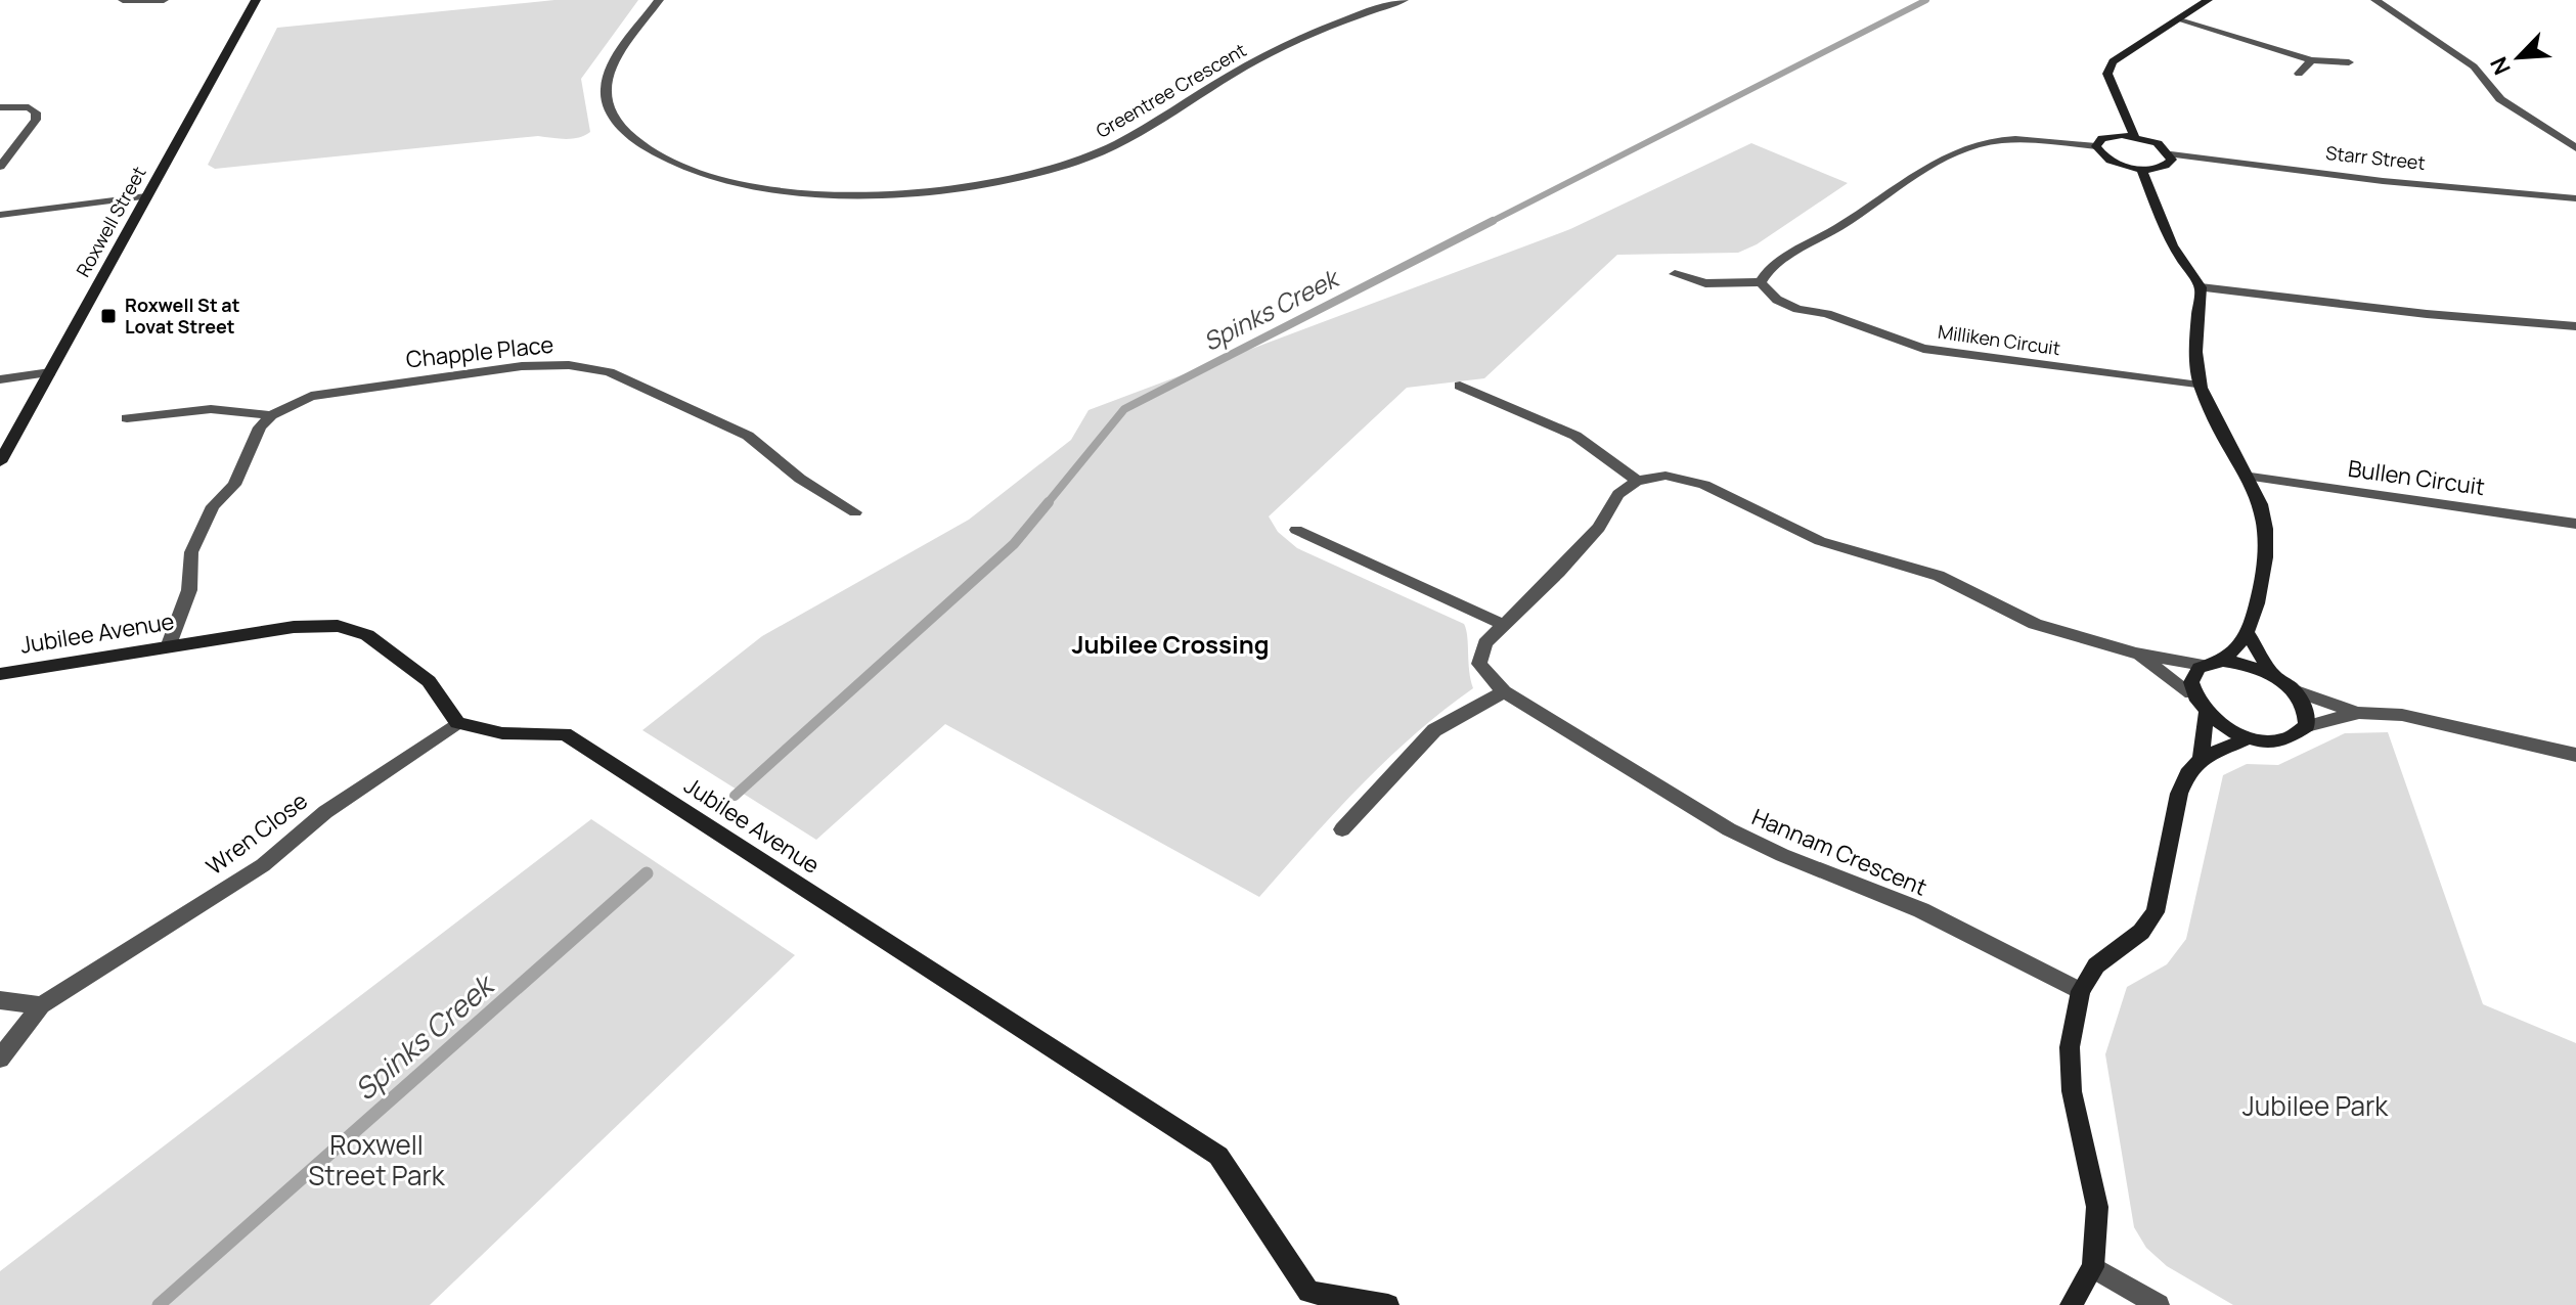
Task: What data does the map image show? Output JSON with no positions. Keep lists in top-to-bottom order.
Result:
{
  "streets": {
    "street": [
      "Greentree Crescent",
      "Starr Street",
      "Roxwell Street",
      "Milliken Circuit",
      "Chapple Place",
      "Bullen Circuit",
      "Jubilee Avenue",
      "Wren Close",
      "Hannam Crescent"
    ]
  },
  "crossings": [
    ["Jubilee Avenue", "Wren Close"]
  ],
  "districts": ["Jubilee Crossing"],
  "water": ["Spinks Creek"],
  "parks": ["Jubilee Park", "Roxwell Street Park"],
  "places": {
    "transit": ["Roxwell St at Lovat Street"]
  },
  "north": "bottom left"
}
